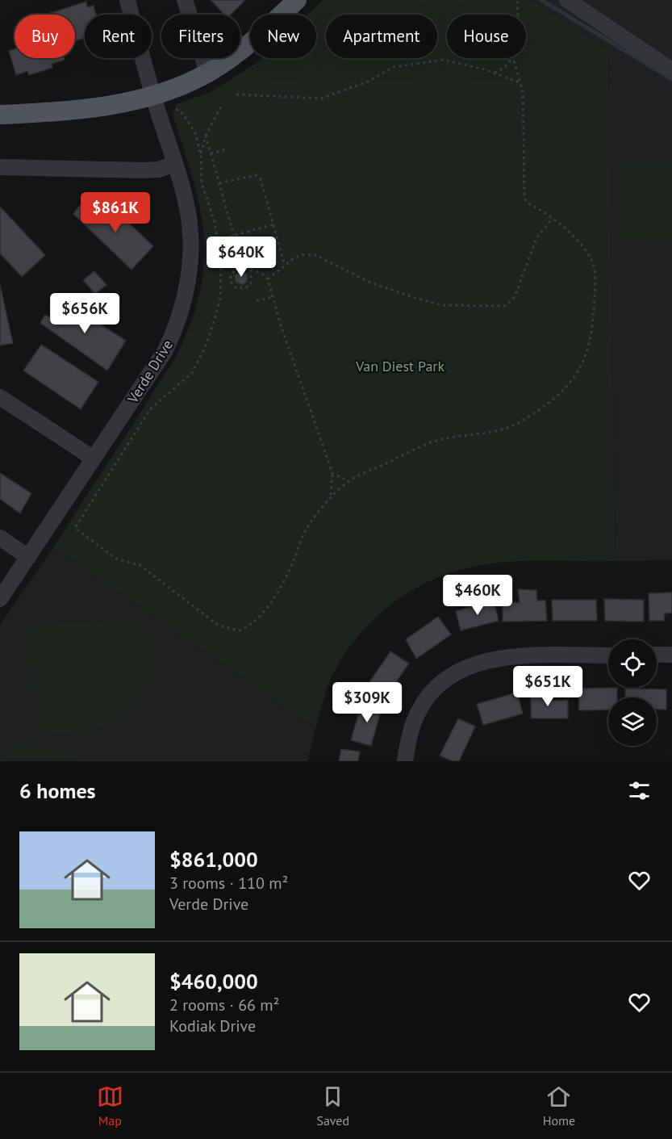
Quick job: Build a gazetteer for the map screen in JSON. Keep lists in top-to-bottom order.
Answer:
{
  "streets": {
    "street": ["Verde Drive"]
  },
  "parks": ["Van Diest Park"],
  "page": {
    "chip": [
      "Buy",
      "Rent",
      "Filters",
      "New",
      "Apartment",
      "House"
    ],
    "price": [
      "$861K",
      "$640K",
      "$656K",
      "$460K",
      "$651K",
      "$309K"
    ],
    "heading": "6 homes",
    "list": [
      {
        "name": "$861,000",
        "note": "3 rooms · 110 m² · Verde Drive"
      },
      {
        "name": "$460,000",
        "note": "2 rooms · 66 m² · Kodiak Drive"
      }
    ],
    "tabs": ["Map", "Saved", "Home"]
  }
}
